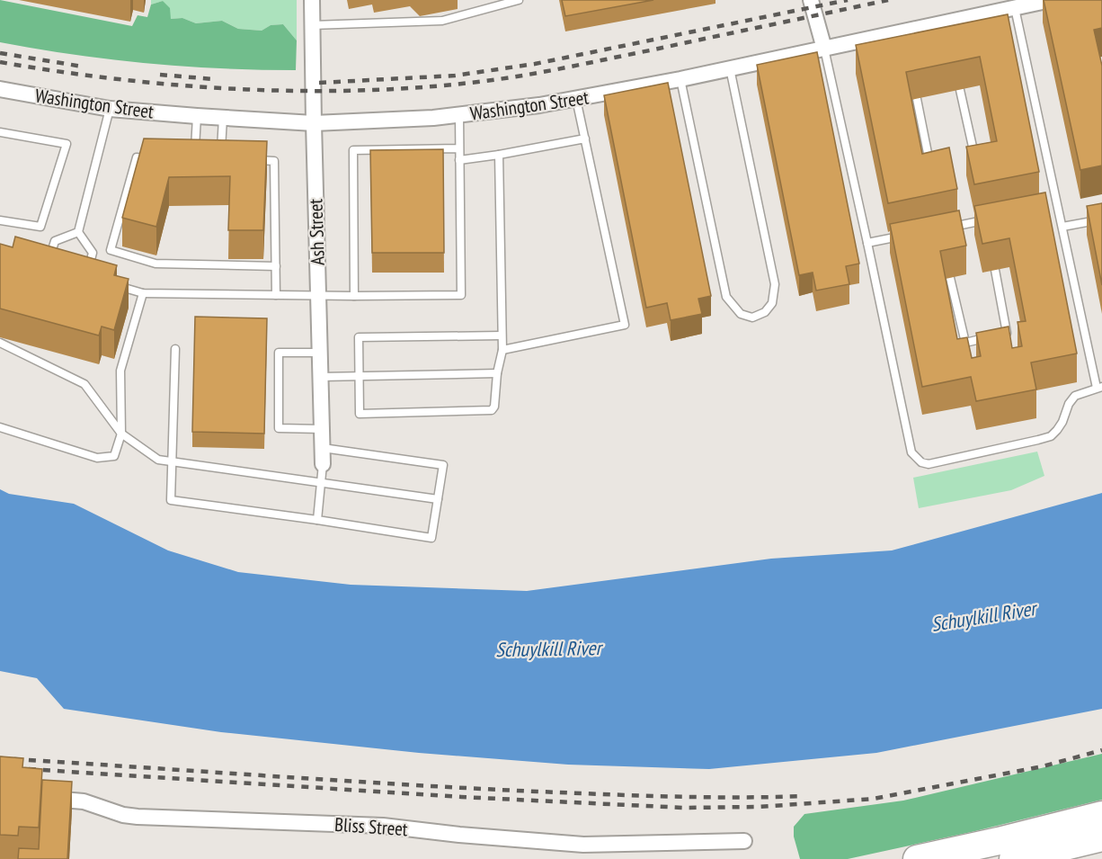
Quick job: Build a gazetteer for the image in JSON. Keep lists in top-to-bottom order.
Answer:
{
  "streets": {
    "street": ["Washington Street", "Ash Street", "Bliss Street"]
  },
  "crossings": [
    ["Washington Street", "Ash Street"]
  ],
  "water": ["Schuylkill River"]
}
